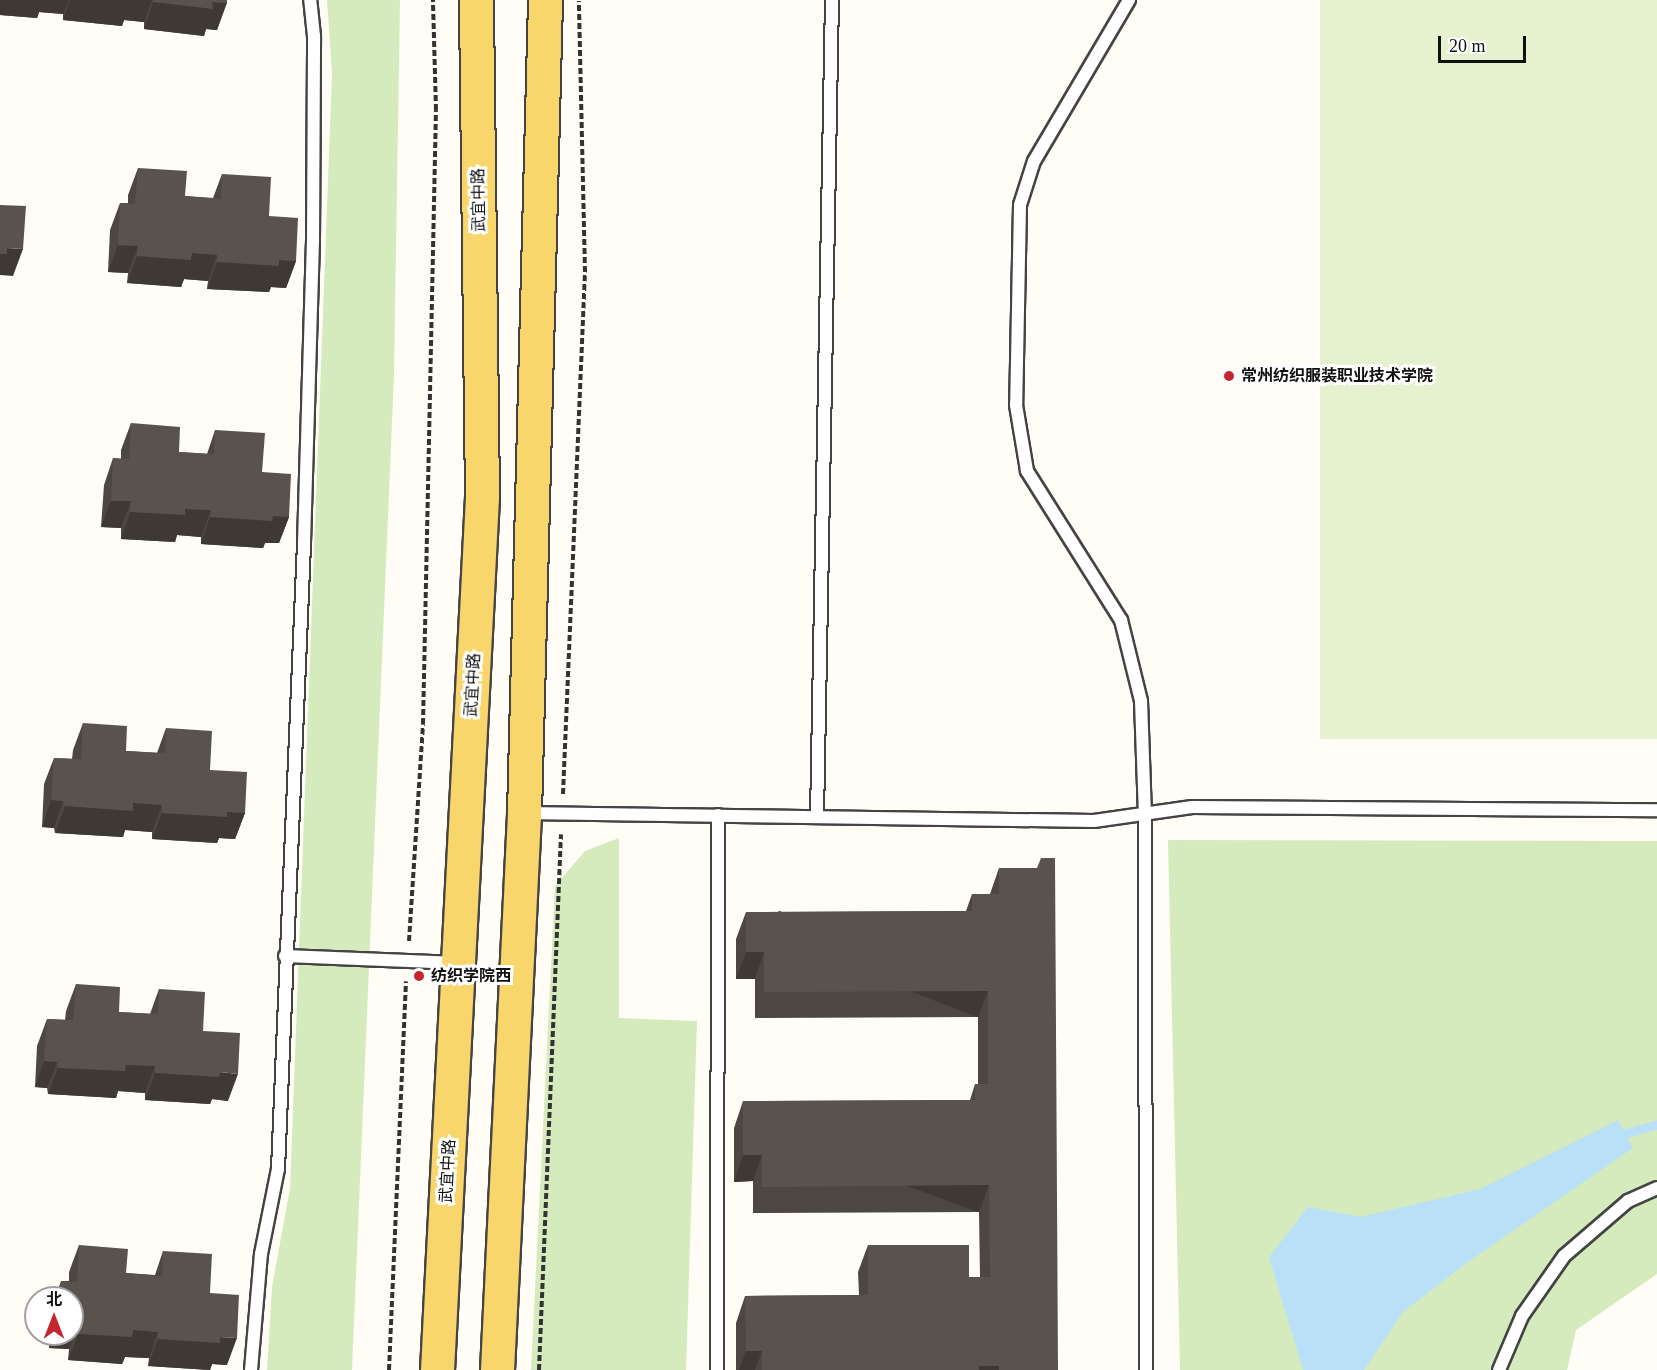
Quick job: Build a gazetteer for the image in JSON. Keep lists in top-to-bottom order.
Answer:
{
  "streets": {
    "main road": ["武宜中路"]
  },
  "places": ["常州纺织服装职业技术学院", "纺织学院西"],
  "scale_bar": "20 m",
  "north": "top"
}
